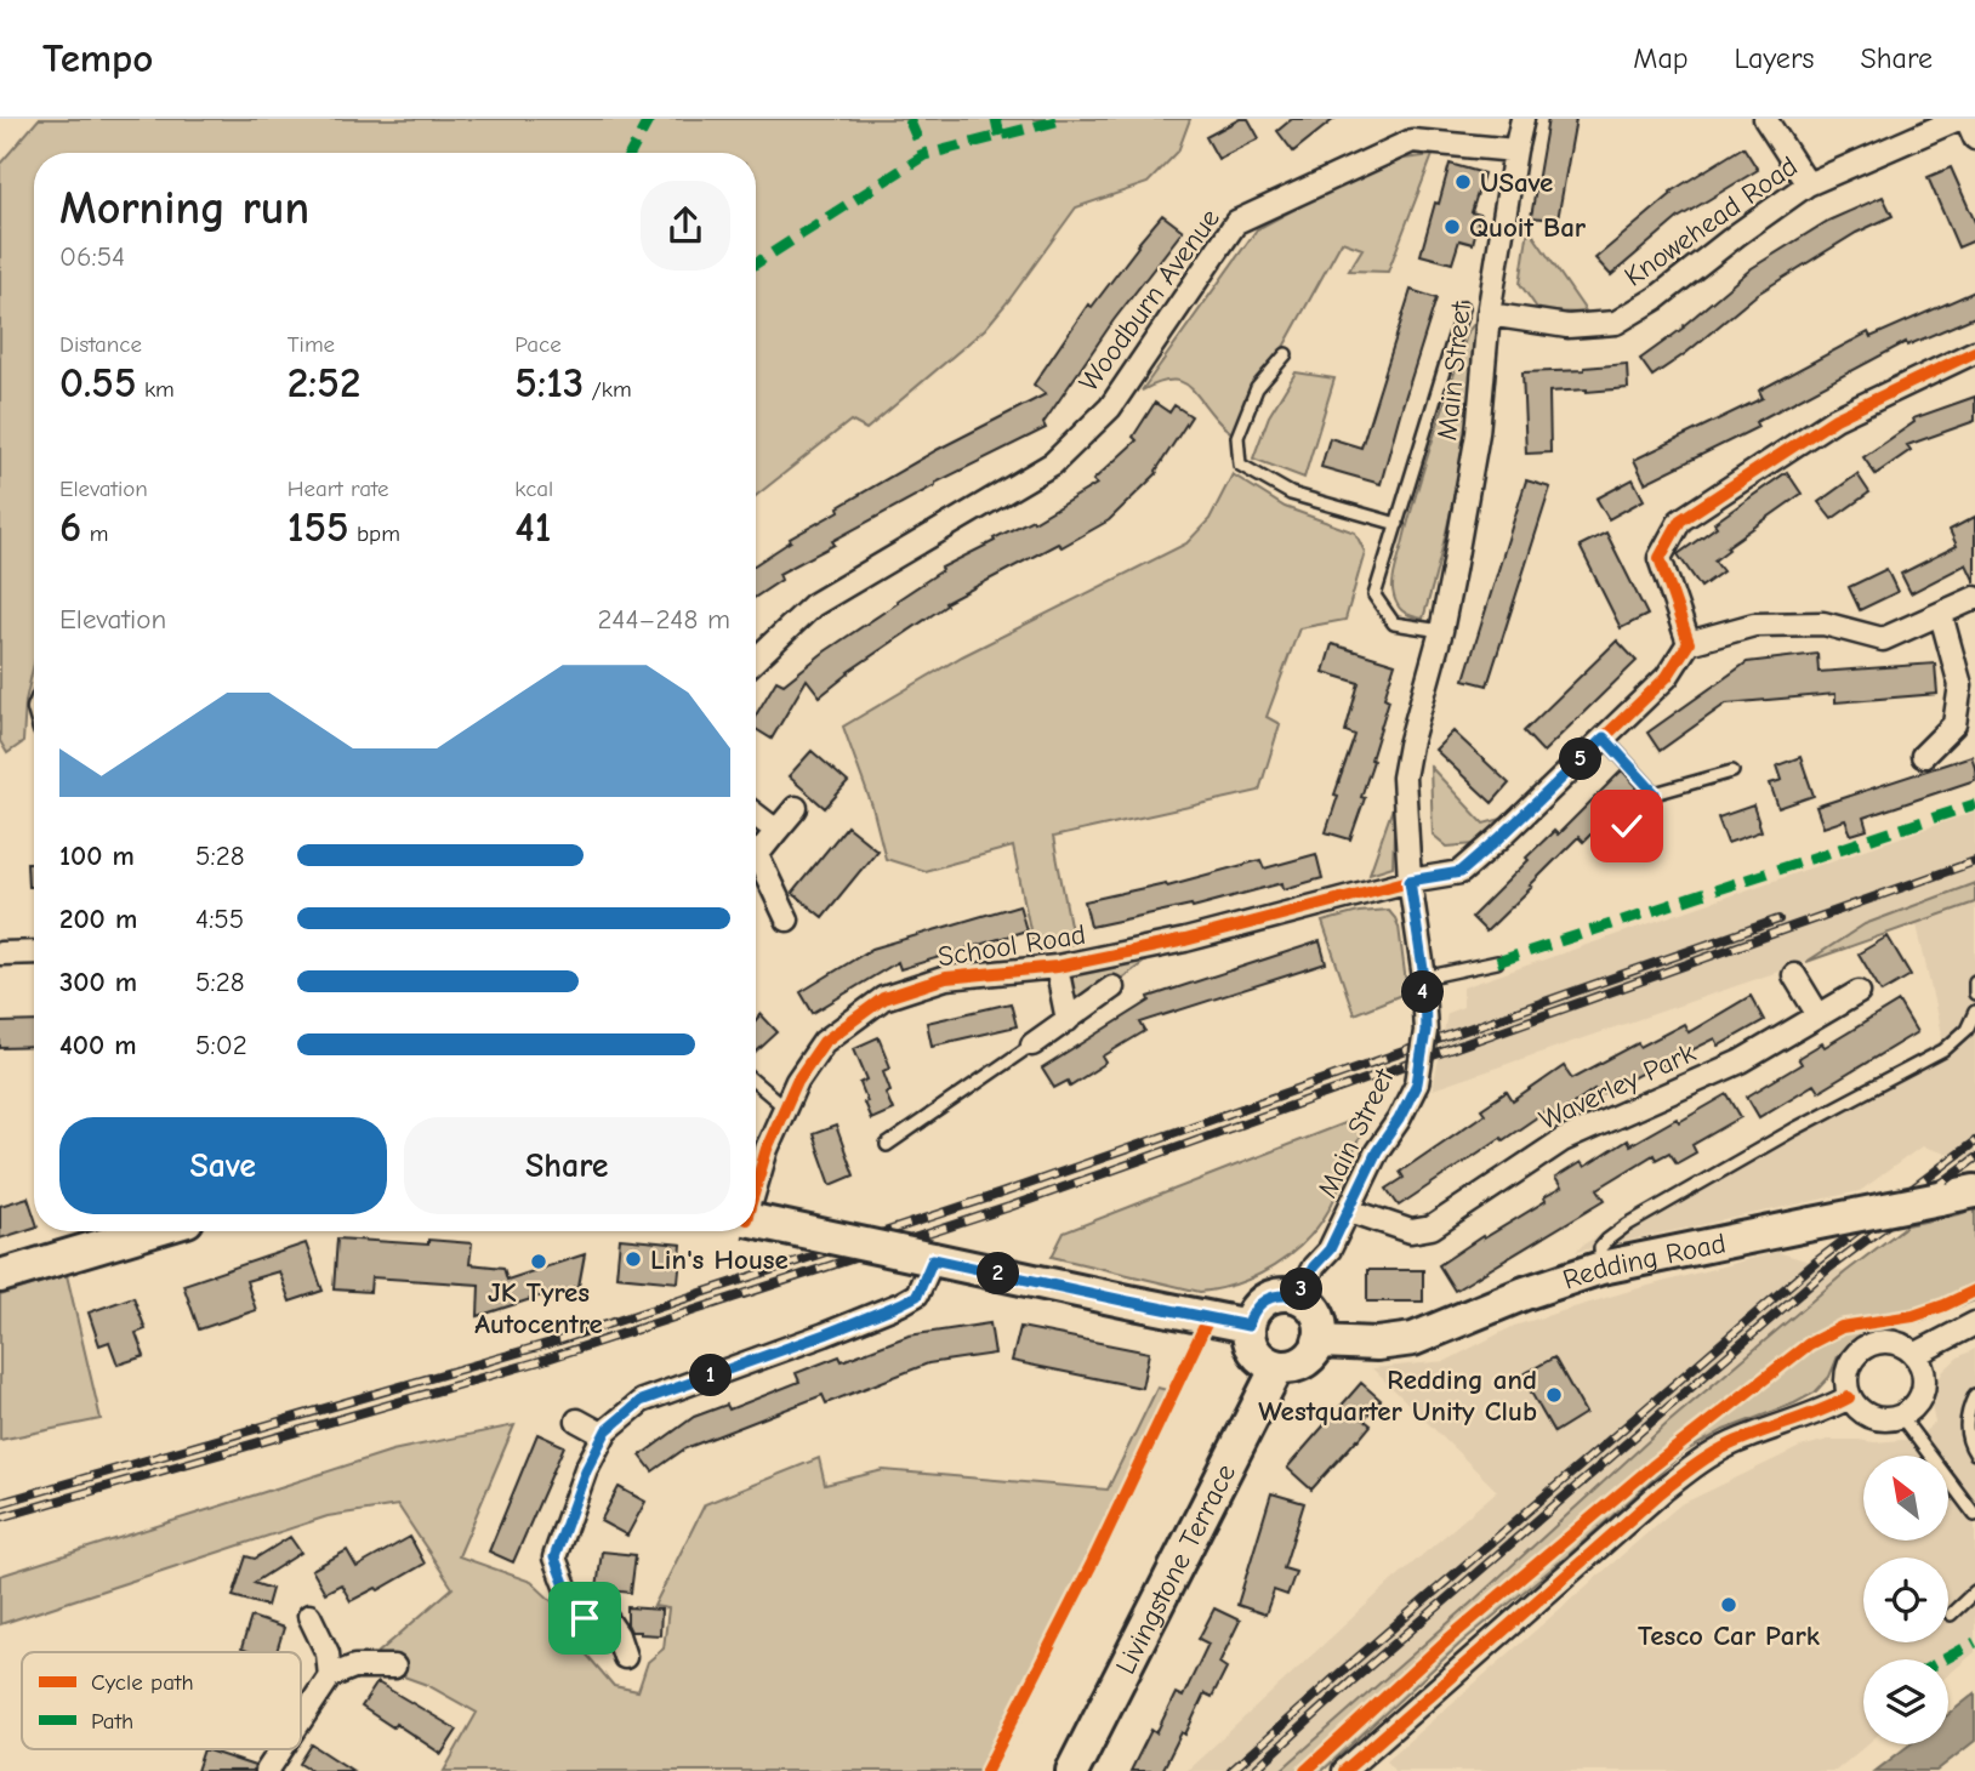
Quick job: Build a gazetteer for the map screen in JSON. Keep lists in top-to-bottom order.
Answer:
{
  "streets": {
    "main road": ["Redding Road", "Livingstone Terrace"],
    "street": [
      "Knowehead Road",
      "Woodburn Avenue",
      "Main Street",
      "School Road",
      "Waverley Park"
    ]
  },
  "crossings": [
    ["Knowehead Road", "Main Street"],
    ["Woodburn Avenue", "Main Street"],
    ["Main Street", "School Road"],
    ["Main Street", "Waverley Park"],
    ["Main Street", "Redding Road"],
    ["Main Street", "Livingstone Terrace"],
    ["Redding Road", "Livingstone Terrace"]
  ],
  "places": [
    "USave",
    "Quoit Bar",
    "Lin's House",
    "JK Tyres Autocentre",
    "Redding and Westquarter Unity Club",
    "Tesco Car Park"
  ],
  "legend": ["Cycle path", "Path"],
  "north": "top left",
  "page": {
    "header": "Tempo",
    "nav": ["Map", "Layers", "Share"],
    "heading": ["Morning run", "06:54"],
    "stats": [
      ["Distance", "0.55 km"],
      ["Time", "2:52"],
      ["Pace", "5:13 /km"],
      ["Elevation", "6 m"],
      ["Heart rate", "155 bpm"],
      ["kcal", "41"]
    ],
    "chart": ["Elevation", "244–248 m"],
    "pins": [
      "5",
      "4",
      "2",
      "3",
      "1"
    ],
    "list": [
      {
        "name": "100 m",
        "note": "5:28"
      },
      {
        "name": "200 m",
        "note": "4:55"
      },
      {
        "name": "300 m",
        "note": "5:28"
      },
      {
        "name": "400 m",
        "note": "5:02"
      }
    ],
    "buttons": ["Save", "Share"]
  }
}
